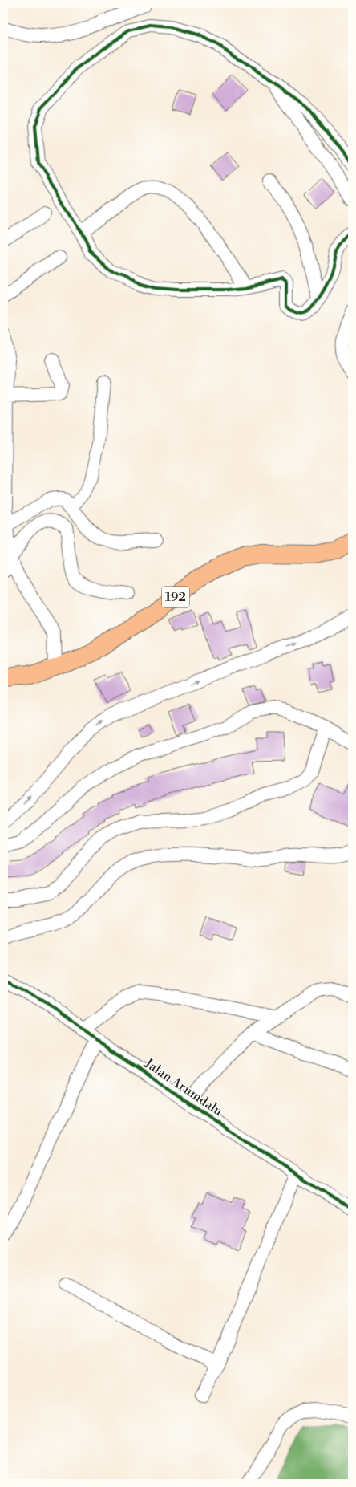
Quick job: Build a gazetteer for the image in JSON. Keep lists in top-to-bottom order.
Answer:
{
  "streets": {
    "main road": ["192"],
    "street": ["Jalan Arumdalu"]
  }
}
